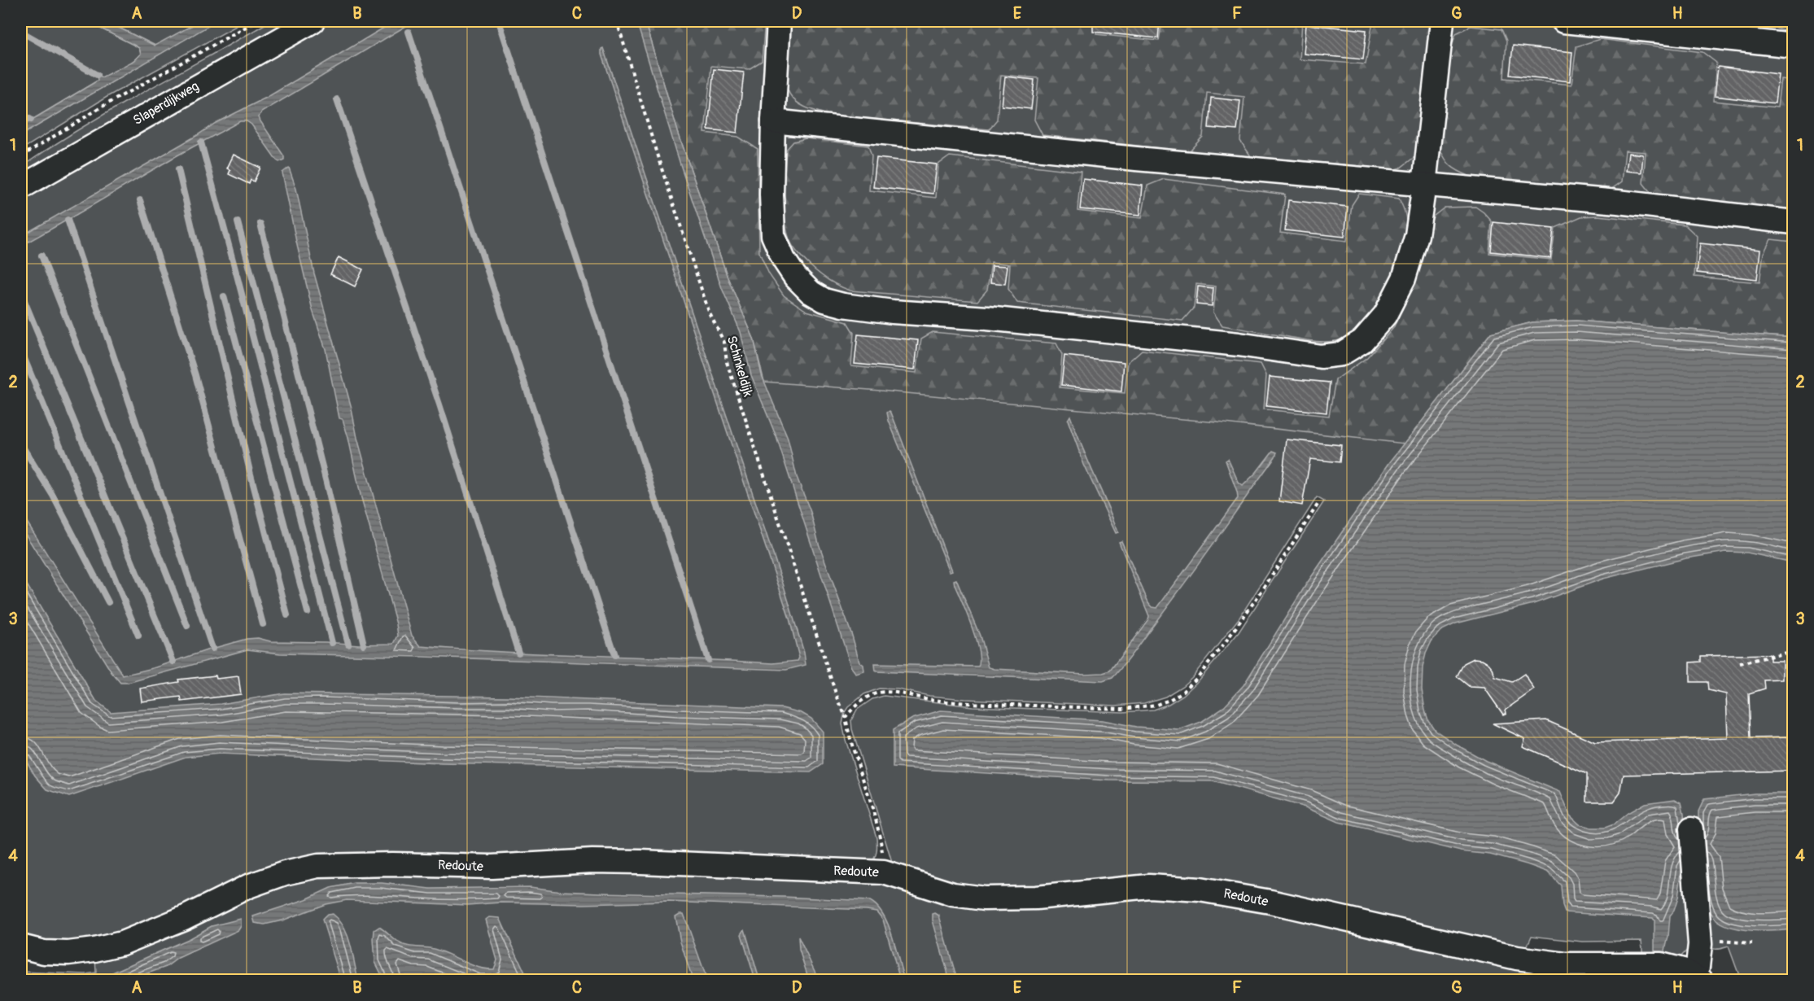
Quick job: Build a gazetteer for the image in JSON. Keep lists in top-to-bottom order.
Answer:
{
  "streets": {
    "street": ["Slaperdijkweg", "Redoute"],
    "path": ["Schinkeldijk"]
  },
  "crossings": [
    ["Schinkeldijk", "Redoute"]
  ],
  "grid": {
    "columns": [
      "A",
      "B",
      "C",
      "D",
      "E",
      "F",
      "G",
      "H"
    ],
    "rows": [
      "1",
      "2",
      "3",
      "4"
    ]
  }
}
